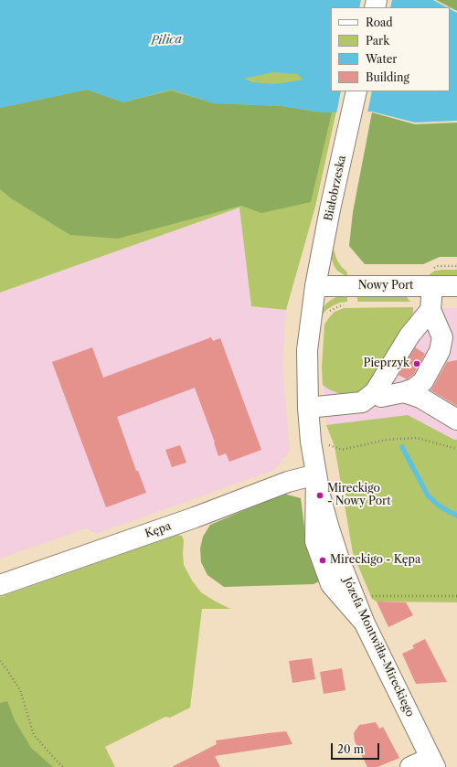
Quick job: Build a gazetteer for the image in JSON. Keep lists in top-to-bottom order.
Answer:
{
  "streets": {
    "main road": [
      "Białobrzeska",
      "Nowy Port",
      "Kępa",
      "Józefa Montwiłła-Mireckiego"
    ]
  },
  "crossings": [
    ["Białobrzeska", "Nowy Port"],
    ["Białobrzeska", "Józefa Montwiłła-Mireckiego"],
    ["Nowy Port", "Józefa Montwiłła-Mireckiego"],
    ["Kępa", "Józefa Montwiłła-Mireckiego"]
  ],
  "water": ["Pilica"],
  "places": ["Pieprzyk", "Mireckigo - Nowy Port", "Mireckigo - Kępa"],
  "legend": [
    "Road",
    "Park",
    "Water",
    "Building"
  ],
  "scale_bar": "20 m"
}
